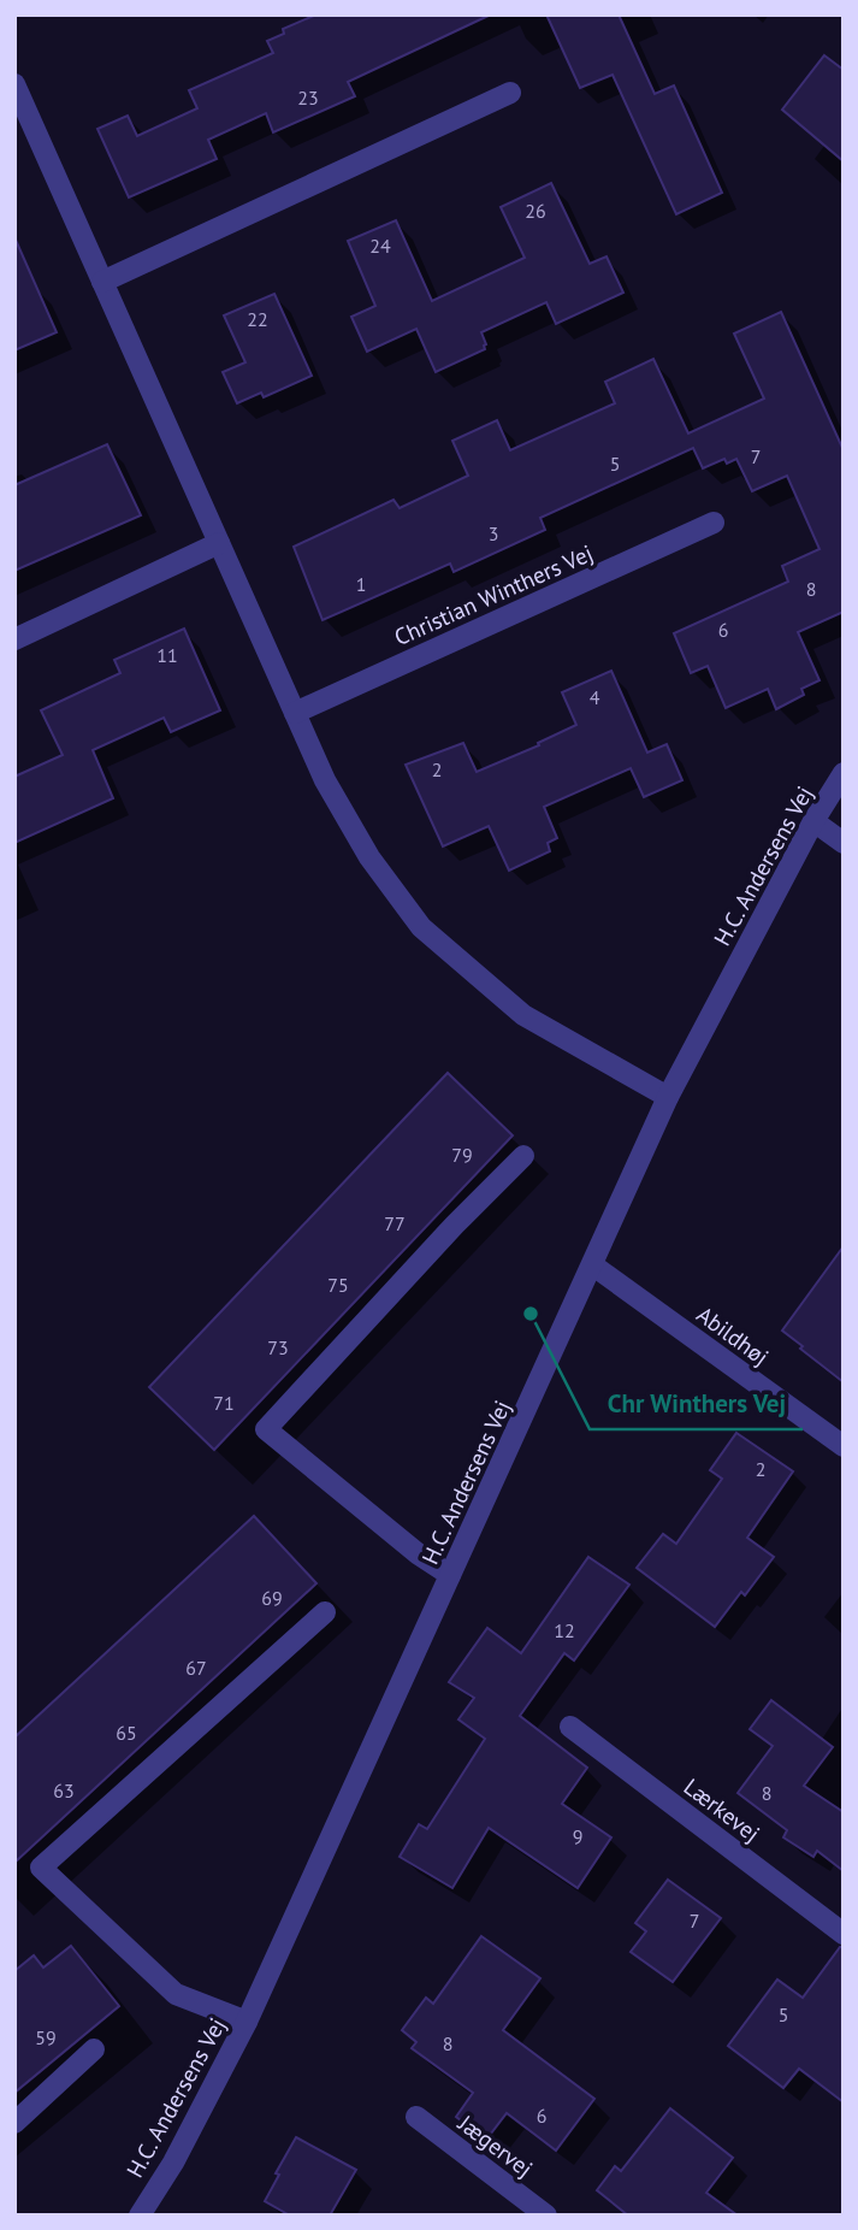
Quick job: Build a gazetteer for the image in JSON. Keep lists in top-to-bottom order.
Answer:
{
  "streets": {
    "street": [
      "Christian Winthers Vej",
      "H.C. Andersens Vej",
      "Abildhøj",
      "Lærkevej",
      "Jægervej"
    ]
  },
  "crossings": [
    ["H.C. Andersens Vej", "Abildhøj"]
  ],
  "places": ["Chr Winthers Vej"],
  "house_numbers": [
    "23",
    "26",
    "24",
    "22",
    "7",
    "5",
    "3",
    "1",
    "8",
    "6",
    "11",
    "4",
    "2",
    "79",
    "77",
    "75",
    "73",
    "71",
    "2",
    "69",
    "12",
    "67",
    "65",
    "63",
    "8",
    "9",
    "7",
    "5",
    "59",
    "8",
    "6"
  ]
}
